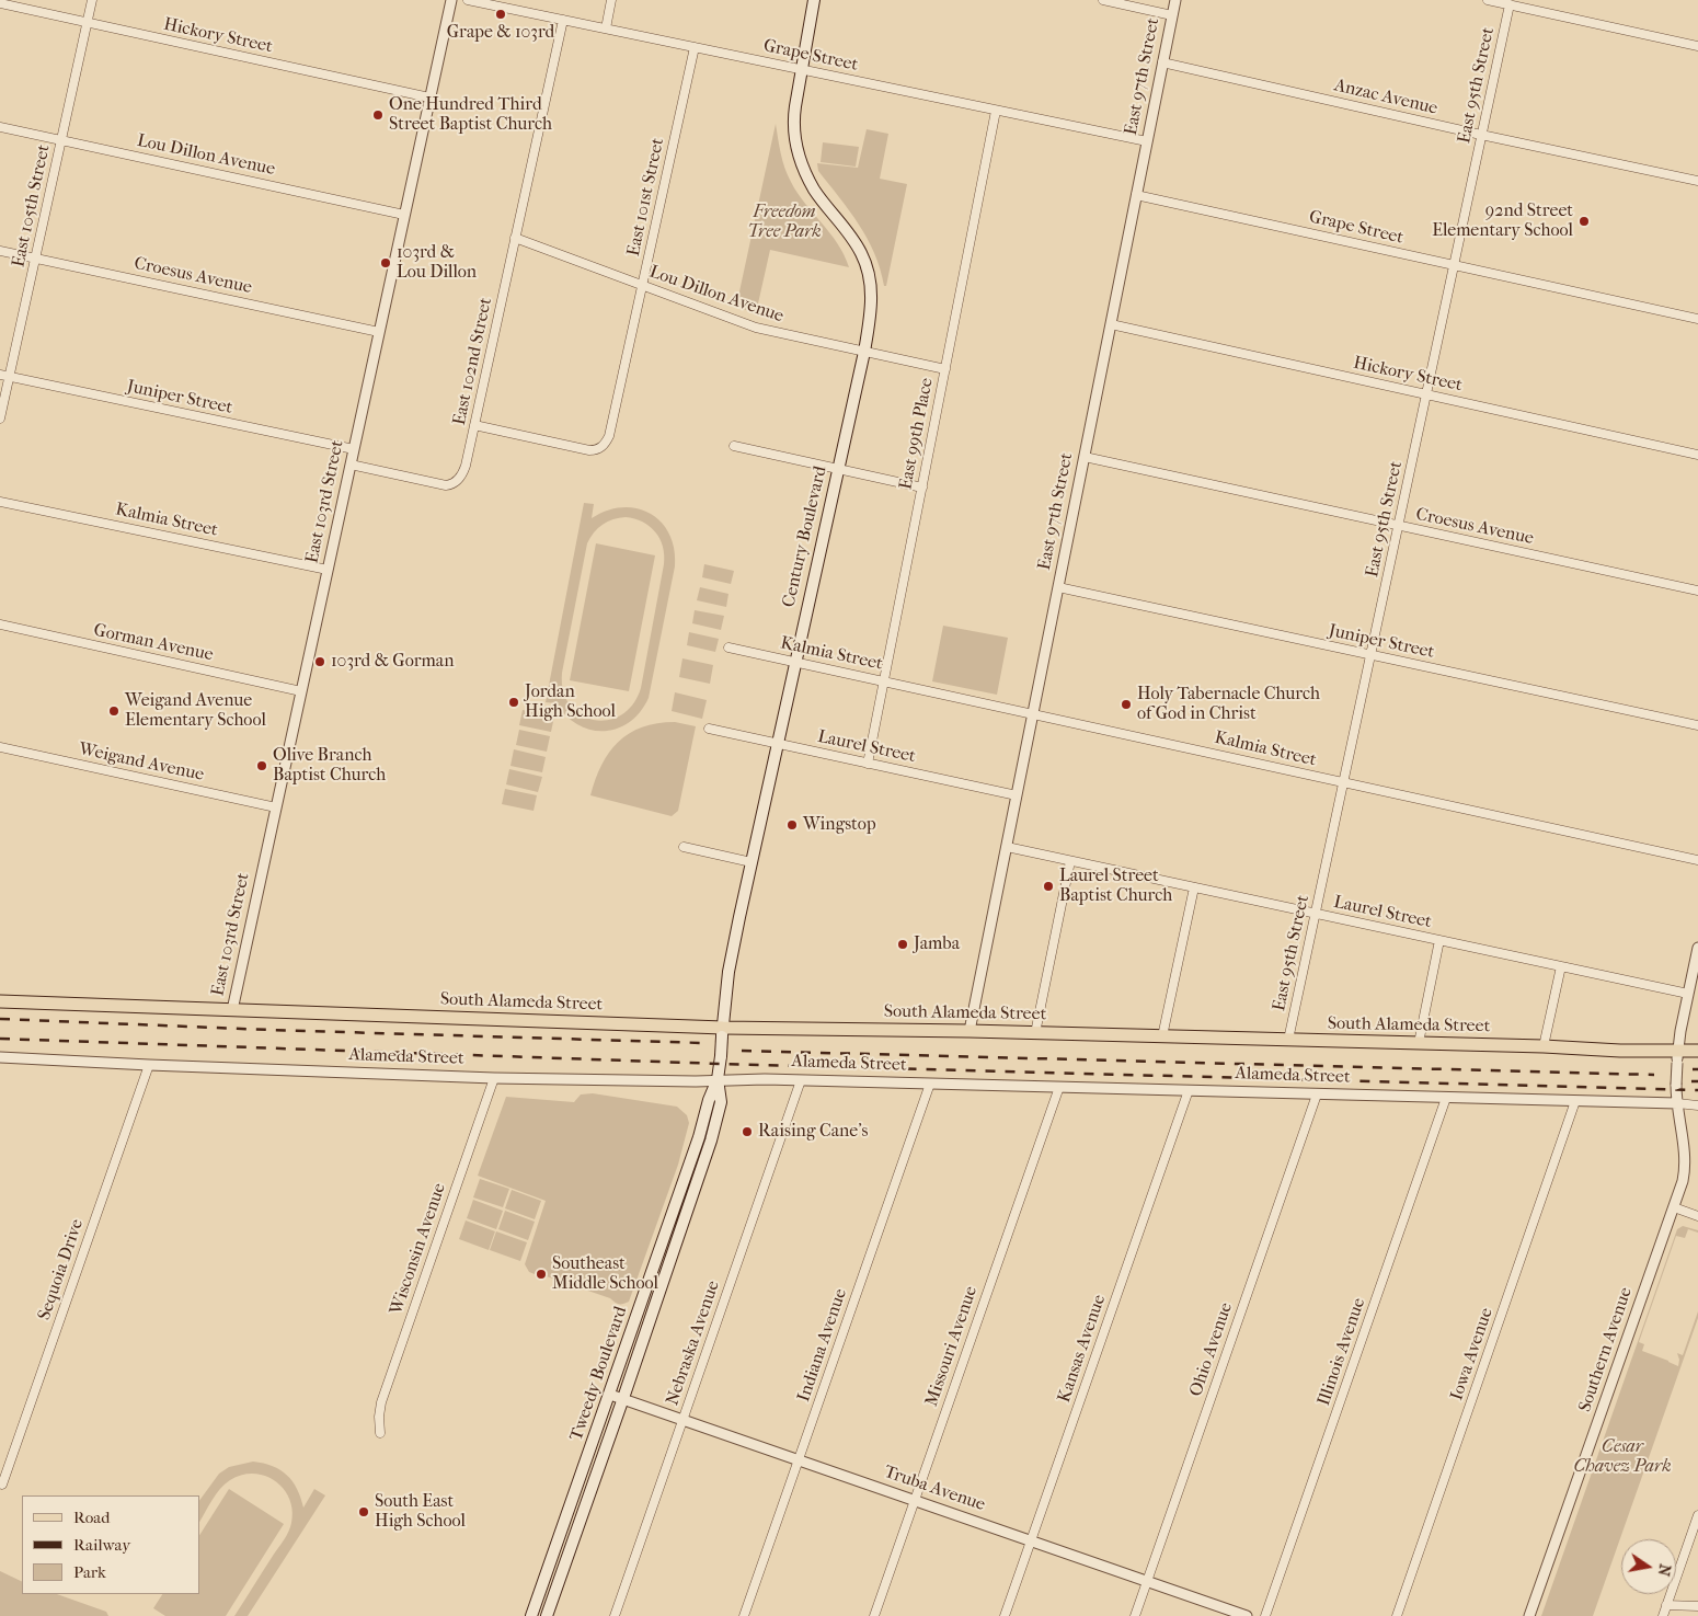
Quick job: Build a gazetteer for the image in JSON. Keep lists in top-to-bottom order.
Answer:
{
  "streets": {
    "main road": ["Century Boulevard", "South Alameda Street", "Tweedy Boulevard"],
    "street": [
      "Hickory Street",
      "Grape Street",
      "East 97th Street",
      "East 95th Street",
      "Anzac Avenue",
      "Lou Dillon Avenue",
      "East 101st Street",
      "East 105th Street",
      "Croesus Avenue",
      "East 102nd Street",
      "Juniper Street",
      "East 99th Place",
      "East 103rd Street",
      "Kalmia Street",
      "Gorman Avenue",
      "Laurel Street",
      "Weigand Avenue",
      "Alameda Street",
      "Wisconsin Avenue",
      "Sequoia Drive",
      "Nebraska Avenue",
      "Indiana Avenue",
      "Missouri Avenue",
      "Kansas Avenue",
      "Ohio Avenue",
      "Southern Avenue",
      "Illinois Avenue",
      "Iowa Avenue",
      "Truba Avenue"
    ]
  },
  "crossings": [
    ["Hickory Street", "East 97th Street"],
    ["Hickory Street", "East 95th Street"],
    ["Hickory Street", "East 105th Street"],
    ["Hickory Street", "East 103rd Street"],
    ["Grape Street", "East 97th Street"],
    ["Grape Street", "East 95th Street"],
    ["Grape Street", "East 101st Street"],
    ["Grape Street", "East 102nd Street"],
    ["Grape Street", "East 99th Place"],
    ["Grape Street", "Century Boulevard"],
    ["East 97th Street", "Anzac Avenue"],
    ["East 97th Street", "Croesus Avenue"],
    ["East 97th Street", "Juniper Street"],
    ["East 97th Street", "Kalmia Street"],
    ["East 97th Street", "Laurel Street"],
    ["East 97th Street", "South Alameda Street"],
    ["East 95th Street", "Anzac Avenue"],
    ["East 95th Street", "Croesus Avenue"],
    ["East 95th Street", "Juniper Street"],
    ["East 95th Street", "Kalmia Street"],
    ["East 95th Street", "Laurel Street"],
    ["East 95th Street", "South Alameda Street"],
    ["Lou Dillon Avenue", "East 101st Street"],
    ["Lou Dillon Avenue", "East 105th Street"],
    ["Lou Dillon Avenue", "East 102nd Street"],
    ["Lou Dillon Avenue", "East 99th Place"],
    ["Lou Dillon Avenue", "East 103rd Street"],
    ["Lou Dillon Avenue", "Century Boulevard"],
    ["East 101st Street", "East 102nd Street"],
    ["East 105th Street", "Croesus Avenue"],
    ["East 105th Street", "Juniper Street"],
    ["Croesus Avenue", "East 103rd Street"],
    ["East 102nd Street", "East 103rd Street"],
    ["Juniper Street", "East 103rd Street"],
    ["East 99th Place", "Kalmia Street"],
    ["East 99th Place", "Laurel Street"],
    ["East 103rd Street", "Kalmia Street"],
    ["East 103rd Street", "Gorman Avenue"],
    ["East 103rd Street", "Weigand Avenue"],
    ["East 103rd Street", "South Alameda Street"],
    ["Kalmia Street", "Century Boulevard"],
    ["Century Boulevard", "Laurel Street"],
    ["Century Boulevard", "South Alameda Street"],
    ["Century Boulevard", "Tweedy Boulevard"],
    ["Laurel Street", "Southern Avenue"],
    ["South Alameda Street", "Southern Avenue"],
    ["South Alameda Street", "Tweedy Boulevard"],
    ["Alameda Street", "Wisconsin Avenue"],
    ["Alameda Street", "Sequoia Drive"],
    ["Alameda Street", "Nebraska Avenue"],
    ["Alameda Street", "Indiana Avenue"],
    ["Alameda Street", "Missouri Avenue"],
    ["Alameda Street", "Kansas Avenue"],
    ["Alameda Street", "Ohio Avenue"],
    ["Alameda Street", "Southern Avenue"],
    ["Alameda Street", "Illinois Avenue"],
    ["Alameda Street", "Iowa Avenue"],
    ["Alameda Street", "Tweedy Boulevard"],
    ["Nebraska Avenue", "Truba Avenue"],
    ["Indiana Avenue", "Truba Avenue"],
    ["Missouri Avenue", "Truba Avenue"],
    ["Kansas Avenue", "Truba Avenue"],
    ["Ohio Avenue", "Truba Avenue"],
    ["Tweedy Boulevard", "Truba Avenue"]
  ],
  "parks": ["Freedom Tree Park", "Cesar Chavez Park"],
  "places": [
    "Grape & 103rd",
    "One Hundred Third Street Baptist Church",
    "92nd Street Elementary School",
    "103rd & Lou Dillon",
    "103rd & Gorman",
    "Jordan High School",
    "Holy Tabernacle Church of God in Christ",
    "Weigand Avenue Elementary School",
    "Olive Branch Baptist Church",
    "Wingstop",
    "Laurel Street Baptist Church",
    "Jamba",
    "Raising Cane's",
    "Southeast Middle School",
    "South East High School"
  ],
  "legend": ["Road", "Railway", "Park"],
  "north": "right"
}
